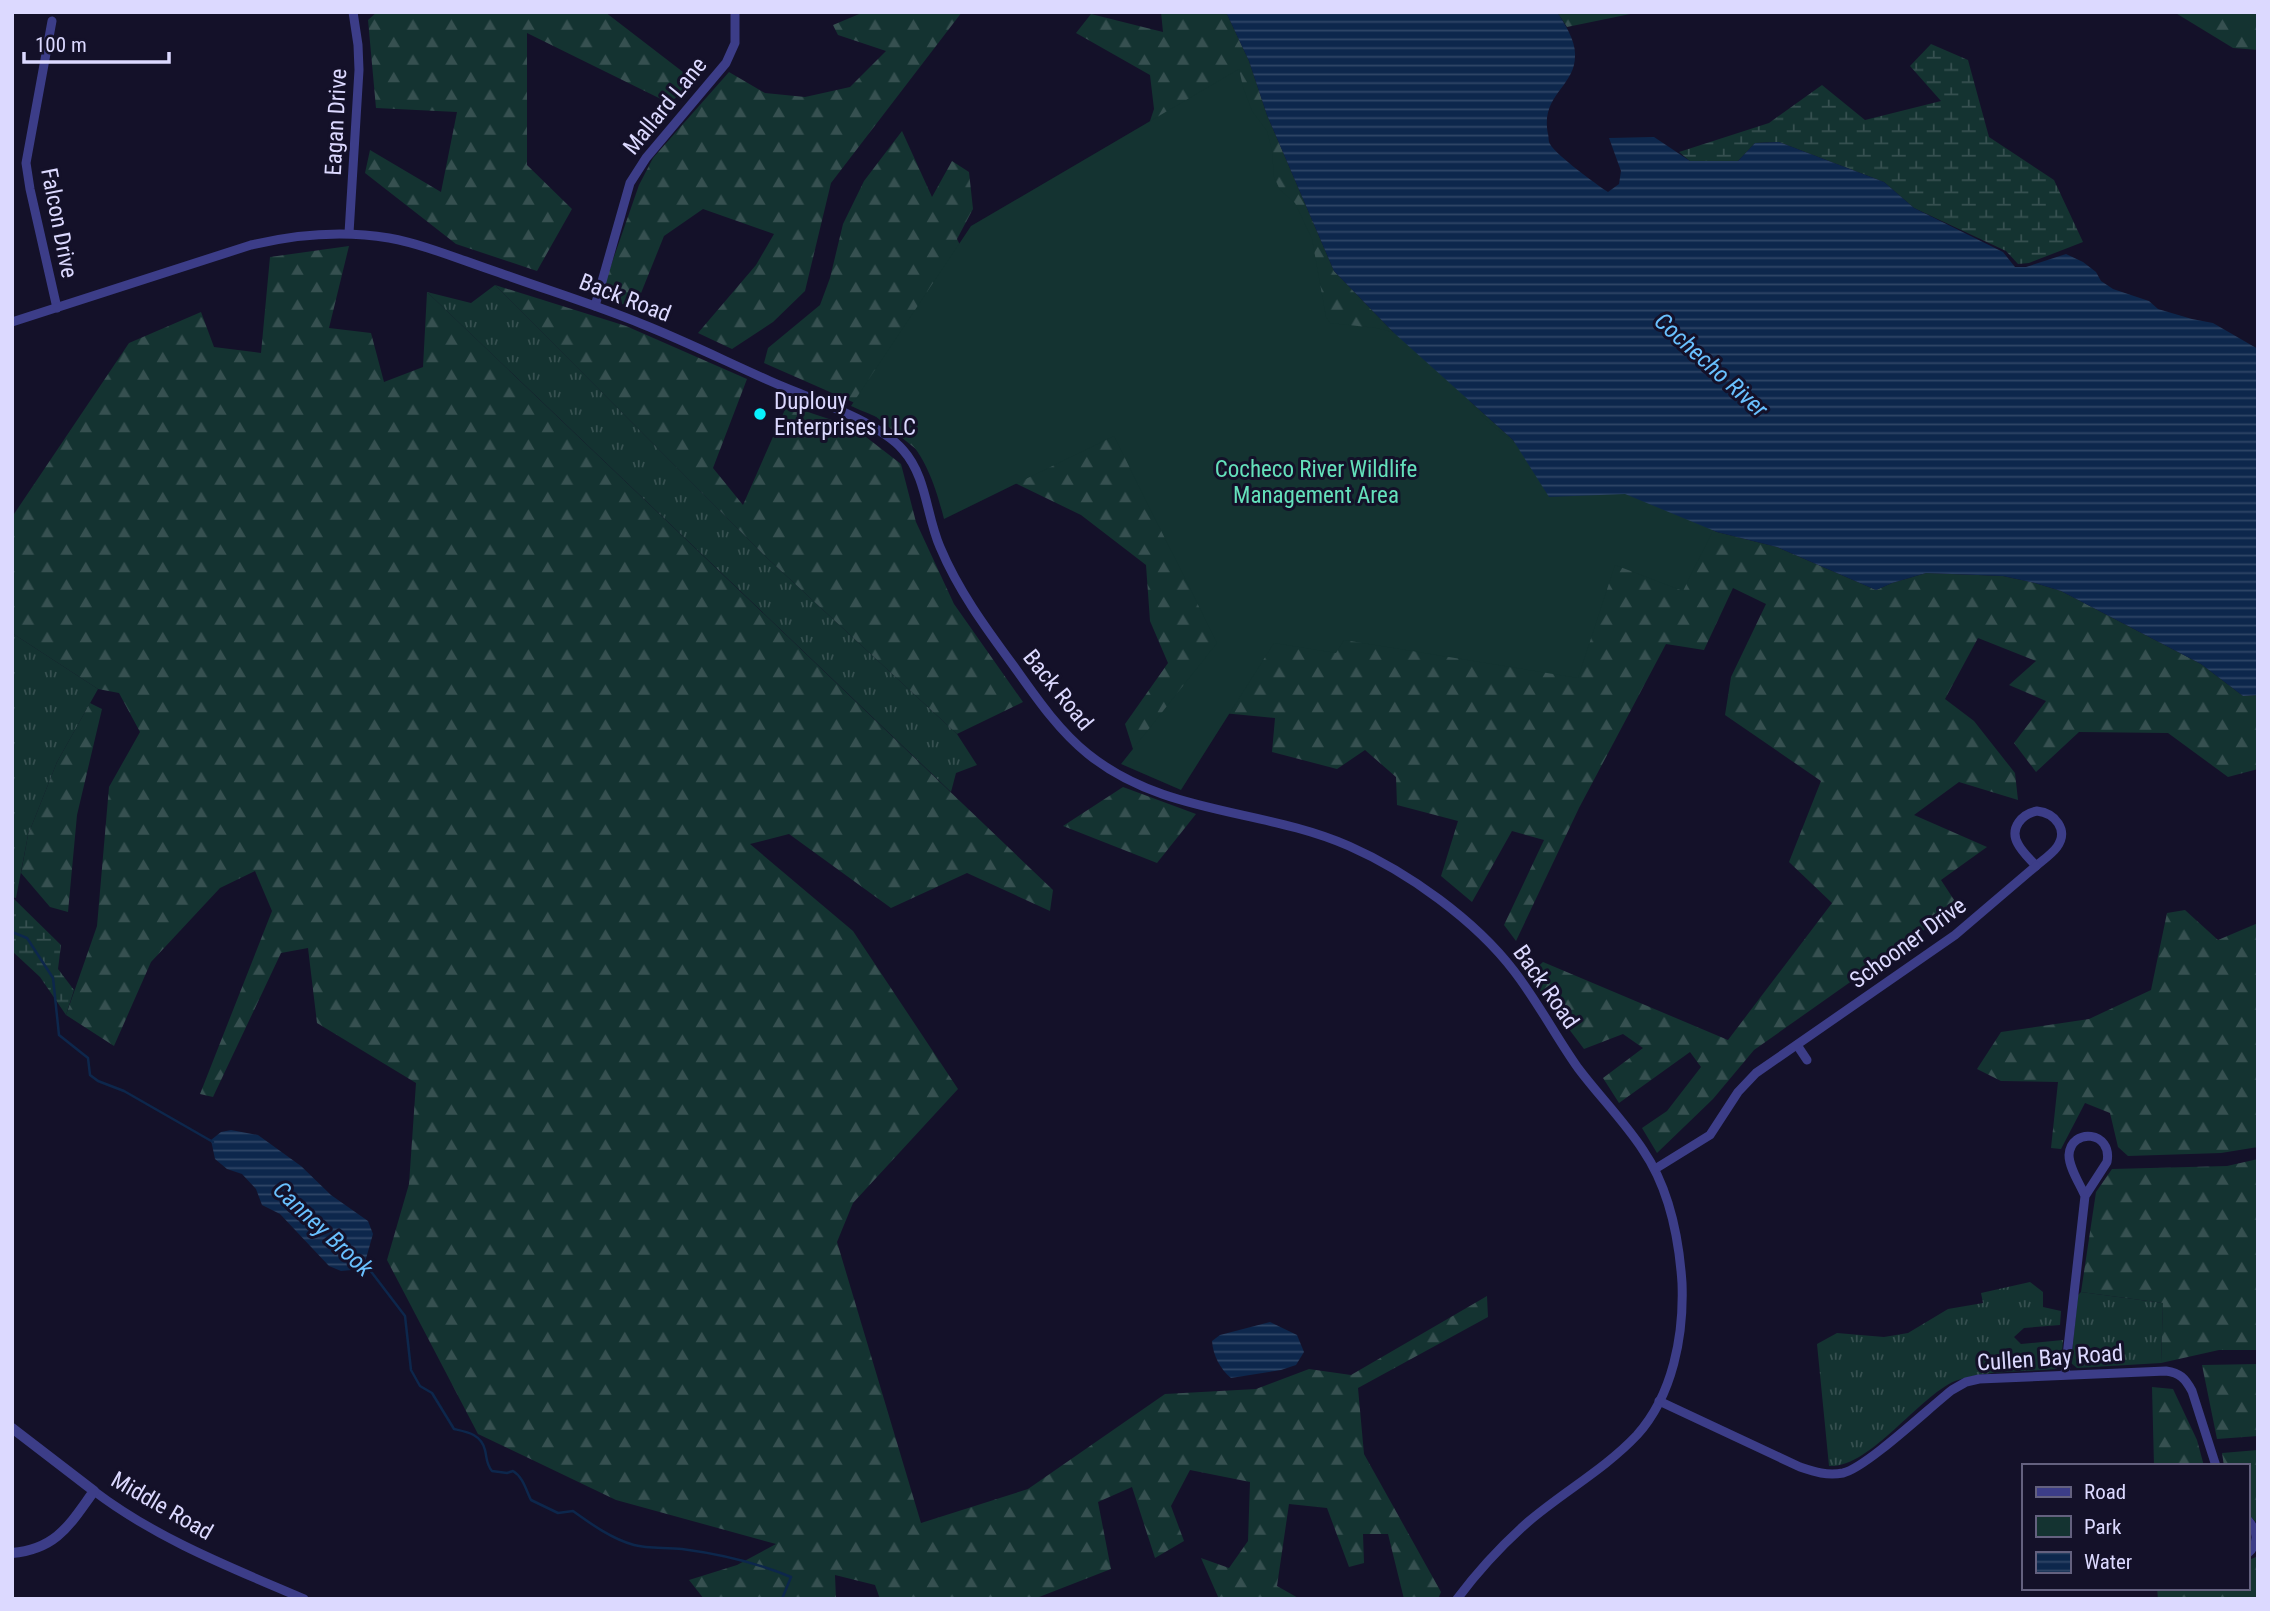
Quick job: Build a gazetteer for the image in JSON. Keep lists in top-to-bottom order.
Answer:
{
  "streets": {
    "street": [
      "Mallard Lane",
      "Eagan Drive",
      "Falcon Drive",
      "Back Road",
      "Schooner Drive",
      "Cullen Bay Road",
      "Middle Road"
    ]
  },
  "crossings": [
    ["Mallard Lane", "Back Road"],
    ["Eagan Drive", "Back Road"],
    ["Falcon Drive", "Back Road"],
    ["Back Road", "Schooner Drive"],
    ["Back Road", "Cullen Bay Road"]
  ],
  "water": ["Cochecho River", "Canney Brook"],
  "parks": ["Cocheco River Wildlife Management Area"],
  "places": ["Duplouy Enterprises LLC"],
  "legend": ["Road", "Park", "Water"],
  "scale_bar": "100 m"
}
